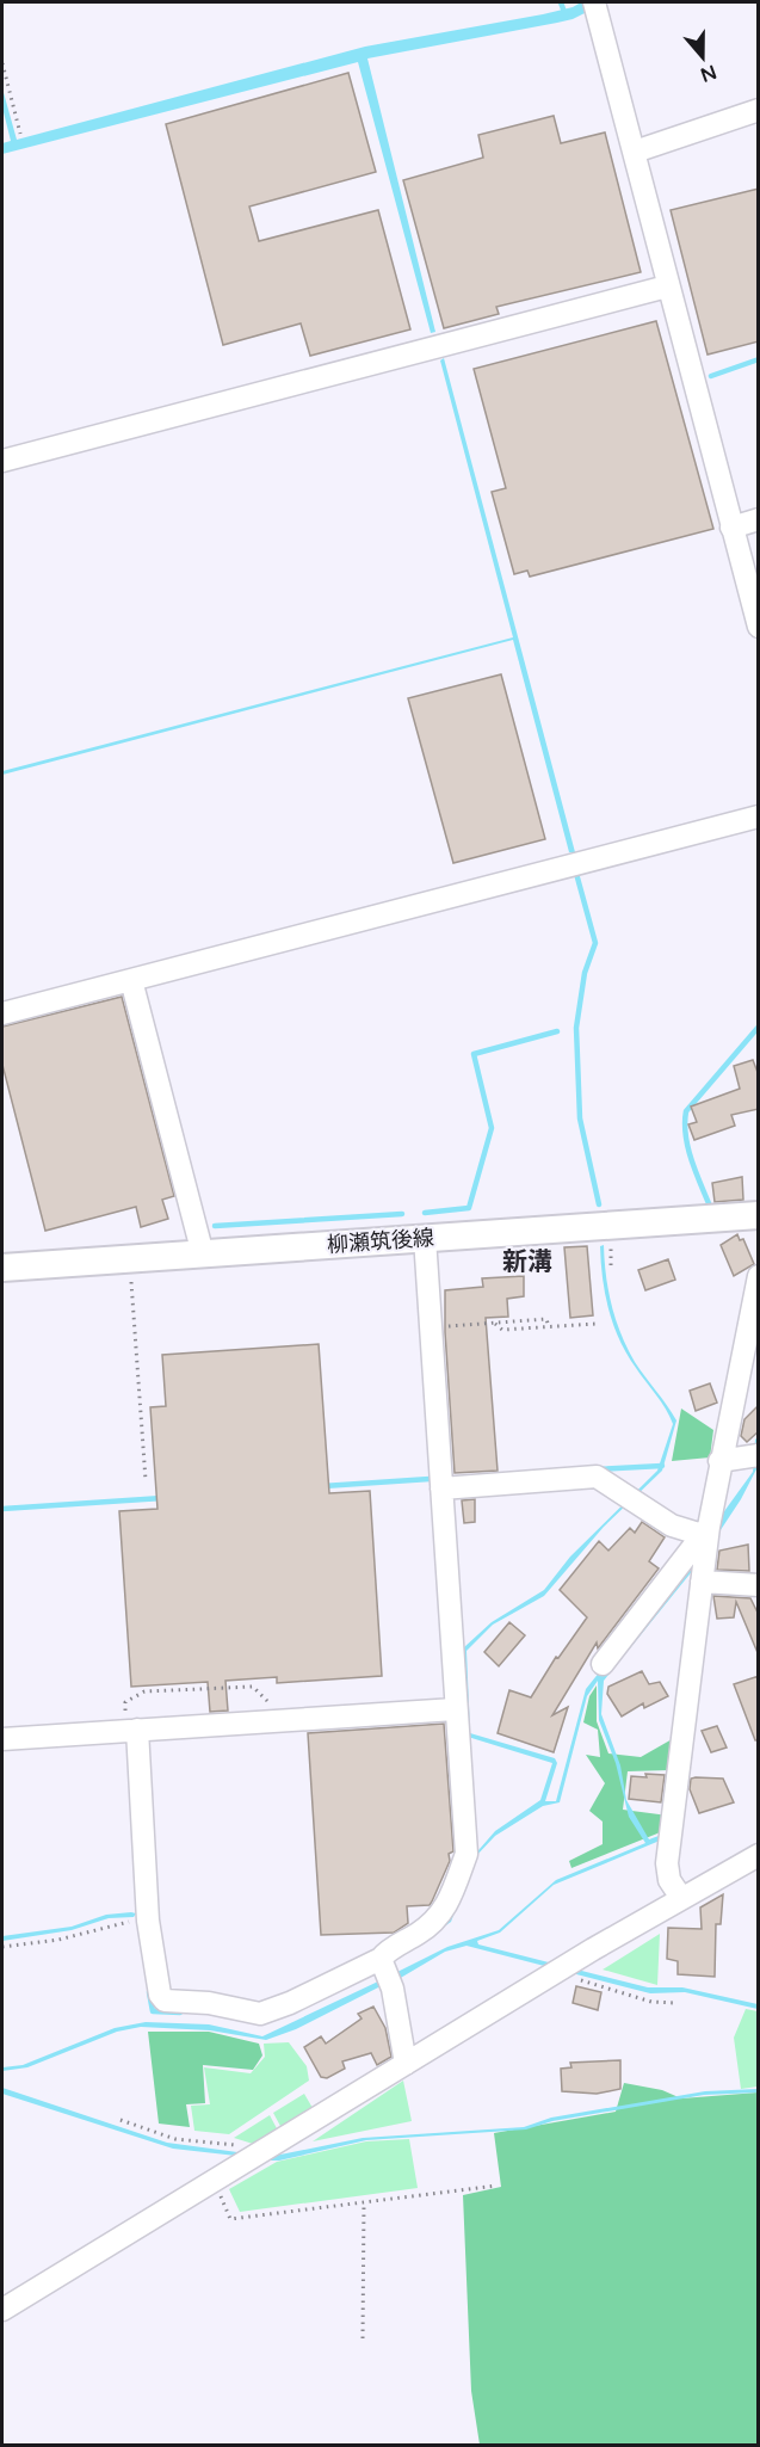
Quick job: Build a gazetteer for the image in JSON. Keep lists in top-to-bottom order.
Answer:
{
  "streets": {
    "main road": ["柳瀬筑後線"]
  },
  "districts": ["新溝"],
  "north": "bottom"
}
